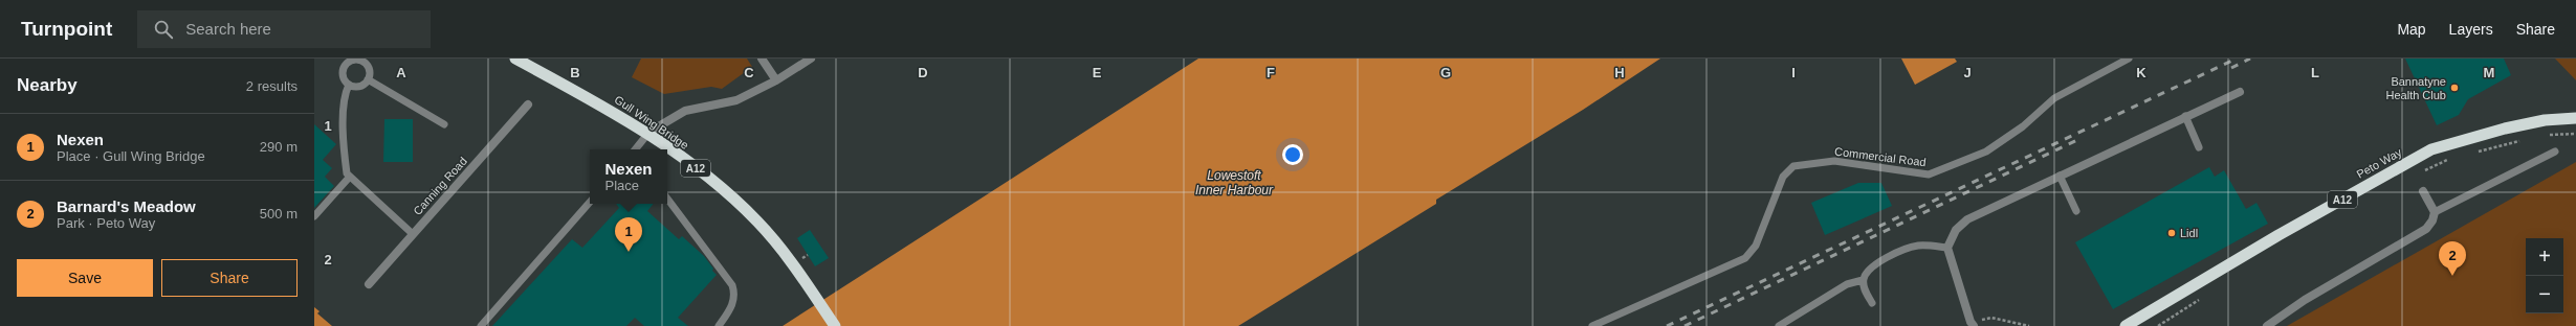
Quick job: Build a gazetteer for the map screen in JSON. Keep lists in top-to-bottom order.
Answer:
{
  "streets": {
    "highway": ["Gull Wing Bridge", "Peto Way", "A12"],
    "street": ["Canning Road"],
    "lane": ["Commercial Road"]
  },
  "water": ["Lowestoft Inner Harbour"],
  "places": ["Bannatyne Health Club", "Lidl"],
  "page": {
    "header": "Turnpoint",
    "search": "Search here",
    "nav": ["Map", "Layers", "Share"],
    "heading": ["Nearby", "2 results"],
    "list": [
      {
        "mark": "1",
        "name": "Nexen",
        "note": "Place · Gull Wing Bridge",
        "value": "290 m"
      },
      {
        "mark": "2",
        "name": "Barnard's Meadow",
        "note": "Park · Peto Way",
        "value": "500 m"
      }
    ],
    "popup": ["Nexen", "Place"],
    "pins": ["1", "2"],
    "map_buttons": ["+", "−"],
    "buttons": ["Save", "Share"]
  },
  "grid": {
    "columns": [
      "A",
      "B",
      "C",
      "D",
      "E",
      "F",
      "G",
      "H",
      "I",
      "J",
      "K",
      "L",
      "M"
    ],
    "rows": ["1", "2"]
  }
}
